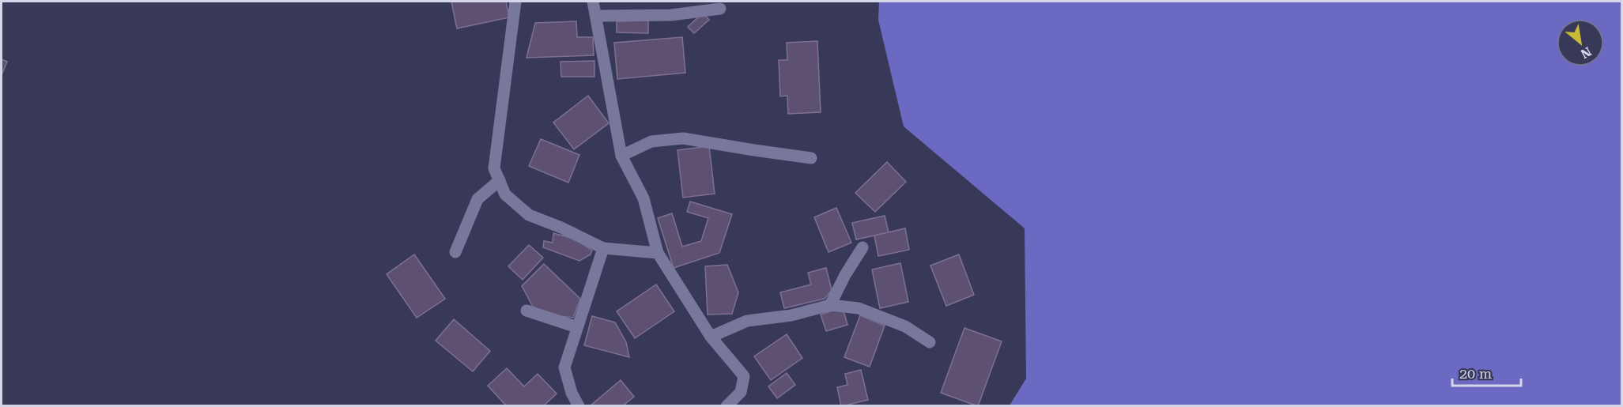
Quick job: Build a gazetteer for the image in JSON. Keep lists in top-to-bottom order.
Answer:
{
  "scale_bar": "20 m",
  "north": "bottom right"
}
